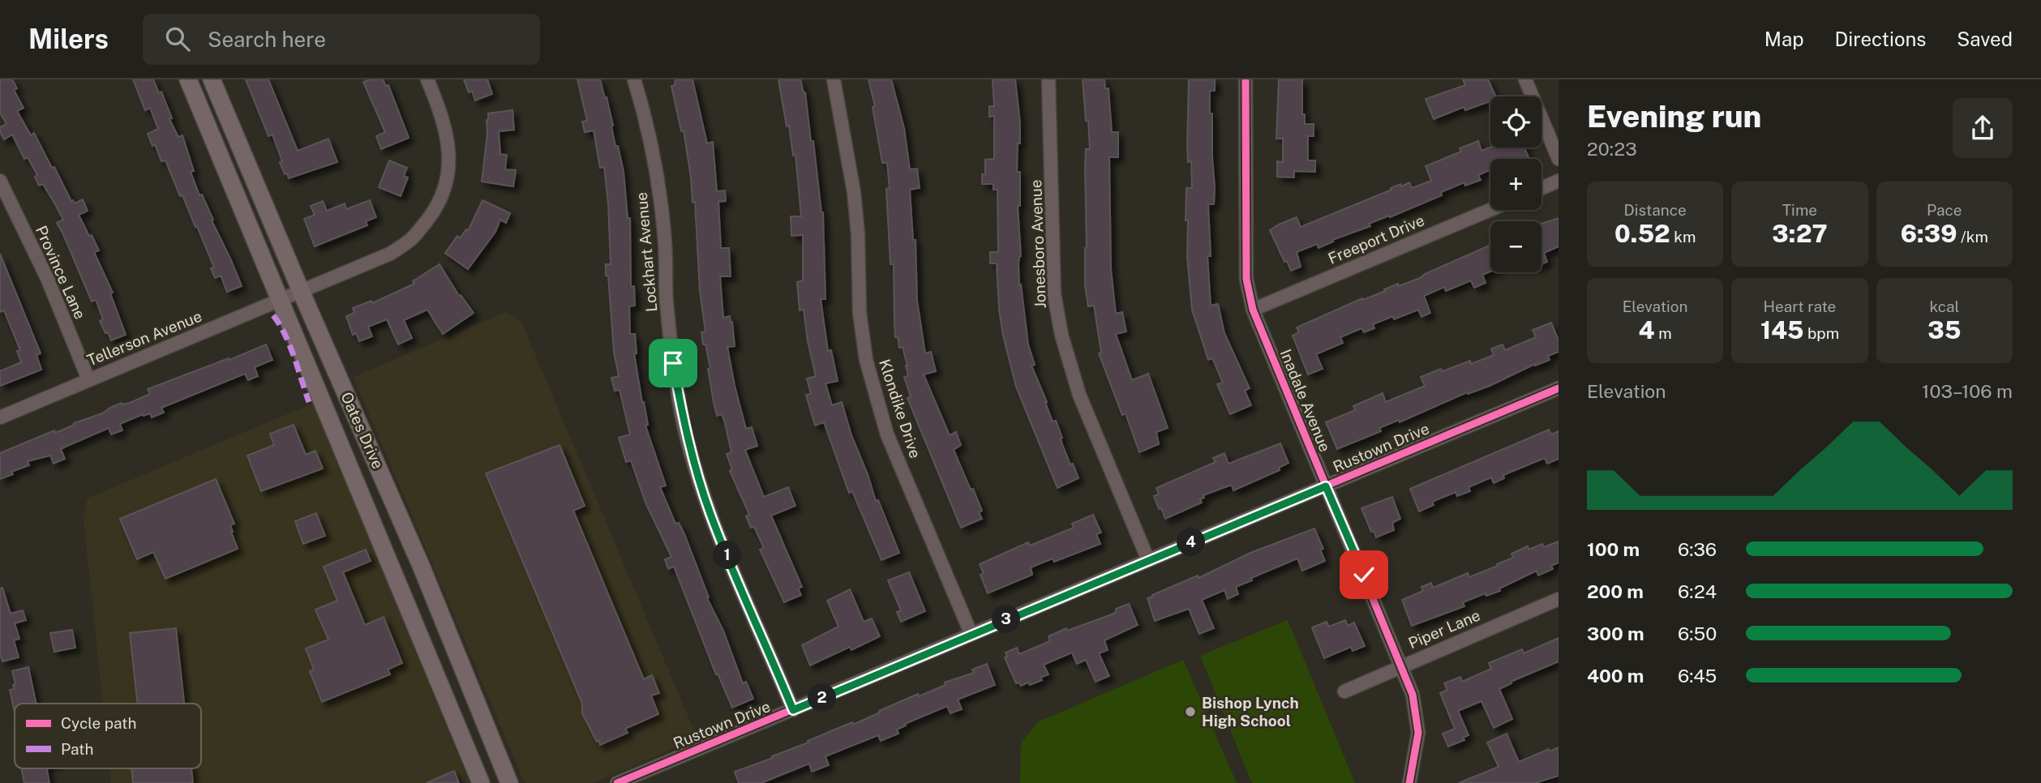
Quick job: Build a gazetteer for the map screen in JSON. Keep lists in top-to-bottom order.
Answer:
{
  "streets": {
    "main road": ["Oates Drive"],
    "street": [
      "Freeport Drive",
      "Jonesboro Avenue",
      "Lockhart Avenue",
      "Province Lane",
      "Tellerson Avenue",
      "Inadale Avenue",
      "Klondike Drive",
      "Rustown Drive",
      "Piper Lane"
    ]
  },
  "crossings": [
    ["Freeport Drive", "Inadale Avenue"],
    ["Jonesboro Avenue", "Rustown Drive"],
    ["Lockhart Avenue", "Rustown Drive"],
    ["Province Lane", "Tellerson Avenue"],
    ["Tellerson Avenue", "Oates Drive"],
    ["Inadale Avenue", "Rustown Drive"],
    ["Inadale Avenue", "Piper Lane"],
    ["Klondike Drive", "Rustown Drive"]
  ],
  "places": ["Bishop Lynch High School"],
  "legend": ["Cycle path", "Path"],
  "page": {
    "header": "Milers",
    "search": "Search here",
    "nav": ["Map", "Directions", "Saved"],
    "heading": ["Evening run", "20:23"],
    "map_buttons": ["+", "−"],
    "stats": [
      ["Distance", "0.52 km"],
      ["Time", "3:27"],
      ["Pace", "6:39 /km"],
      ["Elevation", "4 m"],
      ["Heart rate", "145 bpm"],
      ["kcal", "35"]
    ],
    "chart": ["Elevation", "103–106 m"],
    "pins": [
      "4",
      "1",
      "3",
      "2"
    ],
    "list": [
      {
        "name": "100 m",
        "note": "6:36"
      },
      {
        "name": "200 m",
        "note": "6:24"
      },
      {
        "name": "300 m",
        "note": "6:50"
      },
      {
        "name": "400 m",
        "note": "6:45"
      }
    ]
  }
}
